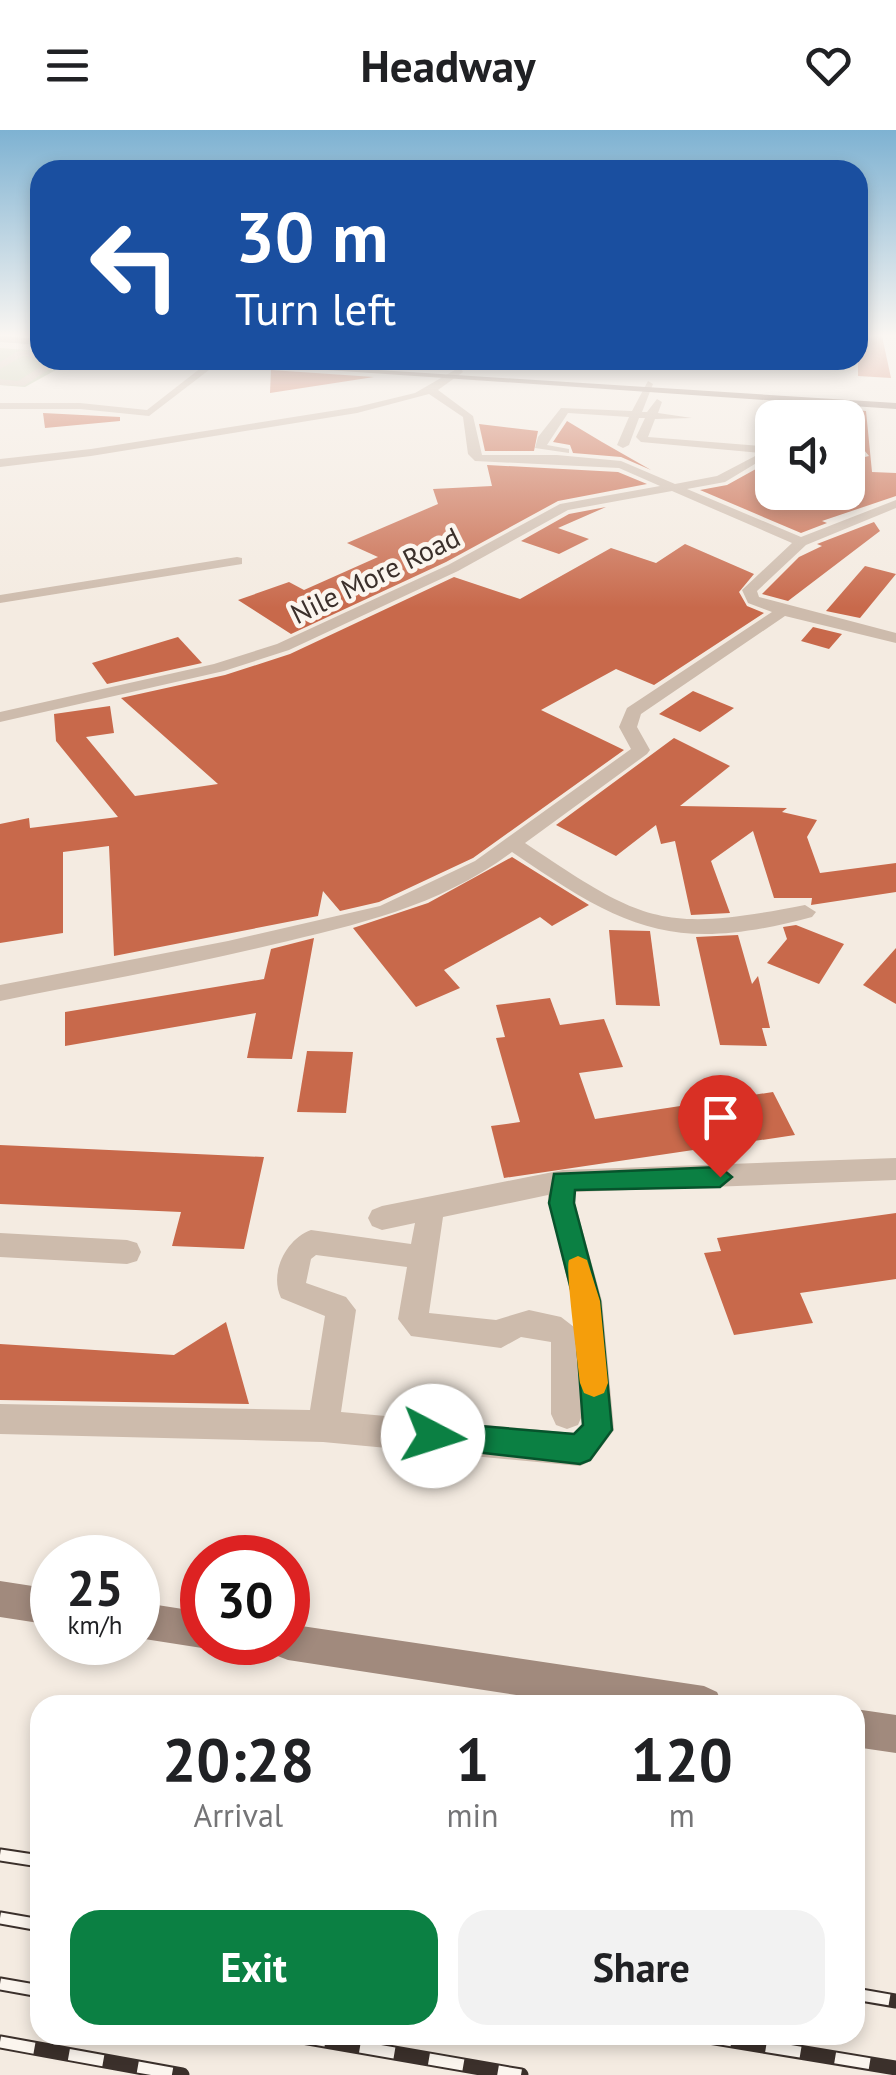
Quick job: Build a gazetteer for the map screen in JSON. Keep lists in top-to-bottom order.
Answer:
{
  "streets": {
    "street": ["Nile More Road"]
  },
  "page": {
    "header": "Headway",
    "turn": ["30 m", "Turn left"],
    "speed": "25 km/h",
    "limit": "30",
    "eta": [
      "20:28",
      "Arrival",
      "1",
      "min",
      "120",
      "m"
    ],
    "buttons": ["Exit", "Share"]
  }
}
